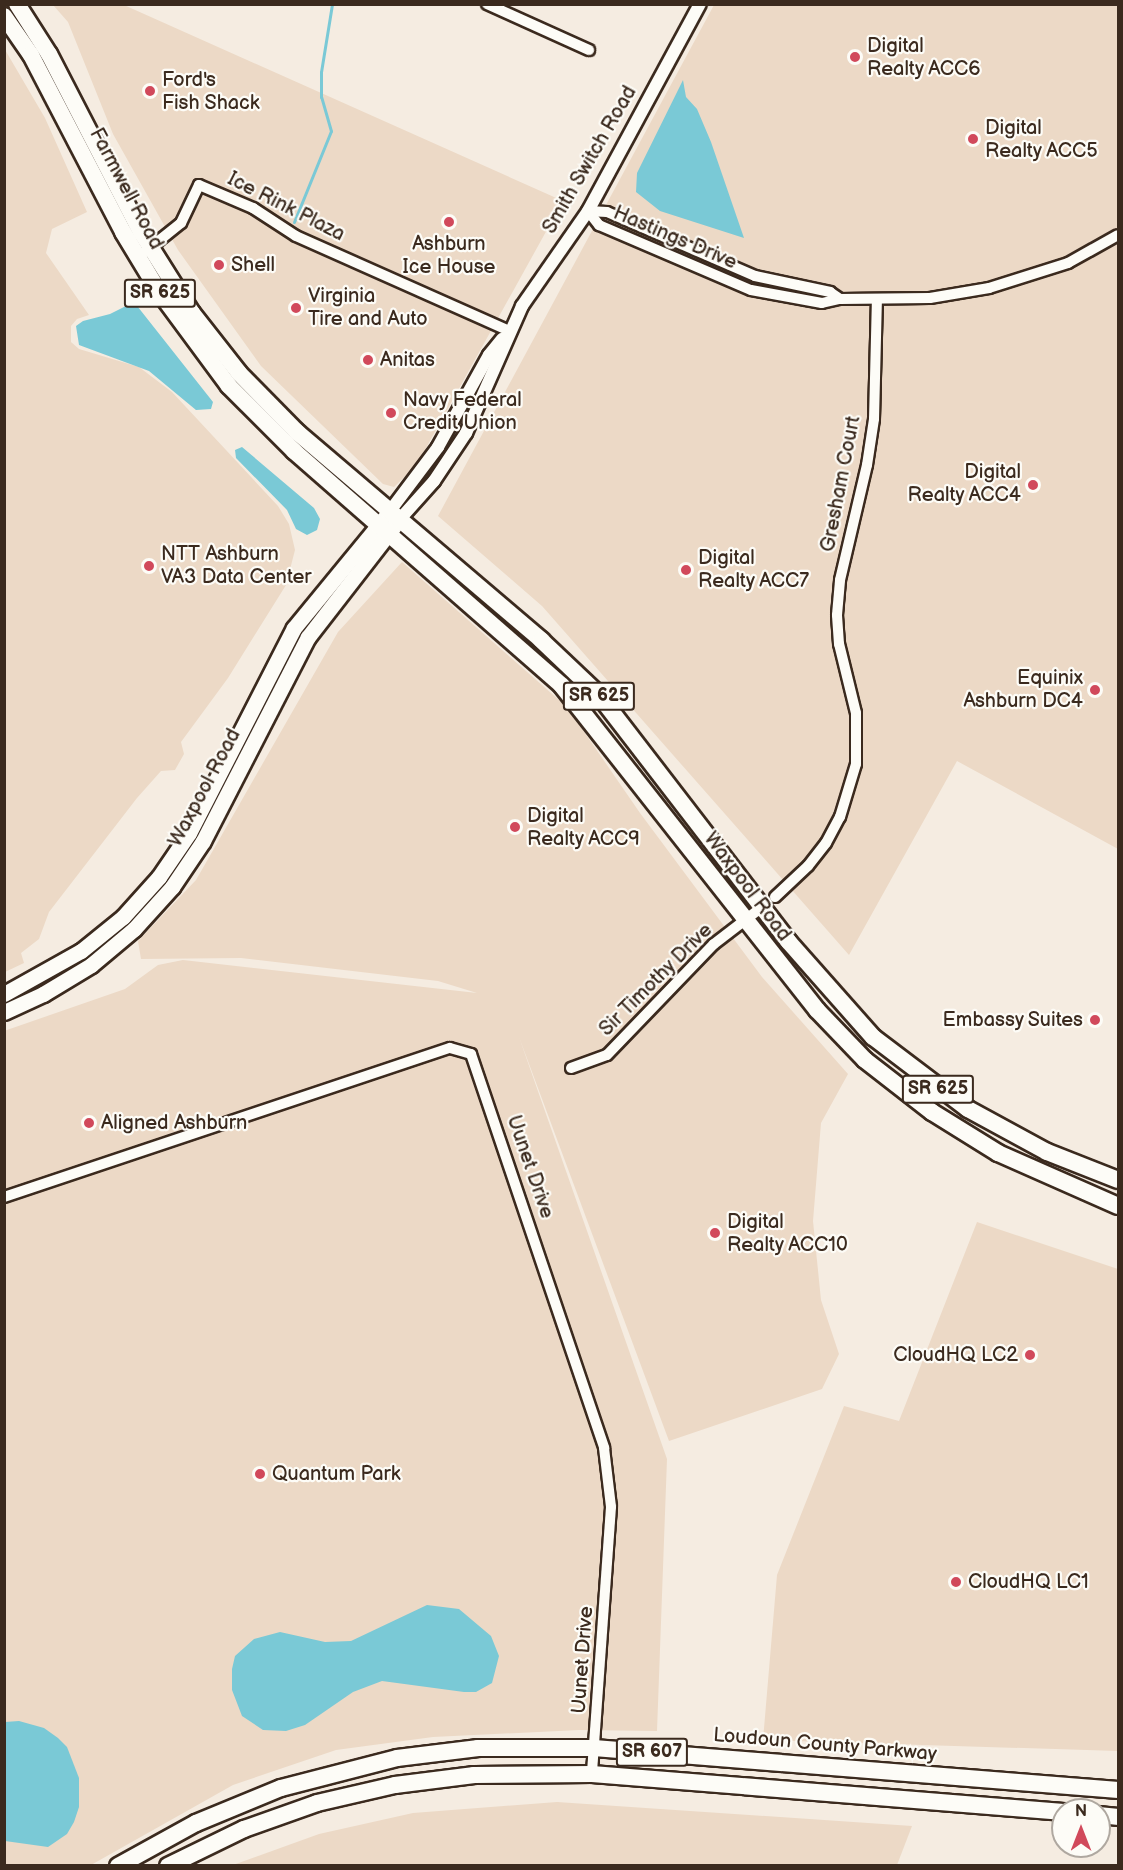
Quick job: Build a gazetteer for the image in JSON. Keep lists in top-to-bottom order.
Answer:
{
  "streets": {
    "main road": [
      "Farmwell Road",
      "SR 625",
      "Waxpool Road",
      "Loudoun County Parkway",
      "SR 607"
    ],
    "street": [
      "Smith Switch Road",
      "Ice Rink Plaza",
      "Hastings Drive",
      "Gresham Court",
      "Sir Timothy Drive",
      "Uunet Drive"
    ]
  },
  "crossings": [
    ["Smith Switch Road", "Farmwell Road"],
    ["Smith Switch Road", "Ice Rink Plaza"],
    ["Smith Switch Road", "Hastings Drive"],
    ["Smith Switch Road", "Waxpool Road"],
    ["Farmwell Road", "Ice Rink Plaza"],
    ["Farmwell Road", "Waxpool Road"],
    ["Hastings Drive", "Gresham Court"],
    ["Gresham Court", "Waxpool Road"],
    ["Gresham Court", "Sir Timothy Drive"],
    ["Waxpool Road", "Sir Timothy Drive"],
    ["Uunet Drive", "Loudoun County Parkway"],
    ["Uunet Drive", "SR 607"]
  ],
  "places": [
    "Digital Realty ACC6",
    "Ford's Fish Shack",
    "Digital Realty ACC5",
    "Ashburn Ice House",
    "Shell",
    "Virginia Tire and Auto",
    "Anitas",
    "Navy Federal Credit Union",
    "Digital Realty ACC4",
    "NTT Ashburn VA3 Data Center",
    "Digital Realty ACC7",
    "Equinix Ashburn DC4",
    "Digital Realty ACC9",
    "Embassy Suites",
    "Aligned Ashburn",
    "Digital Realty ACC10",
    "CloudHQ LC2",
    "Quantum Park",
    "CloudHQ LC1"
  ],
  "north": "top"
}
